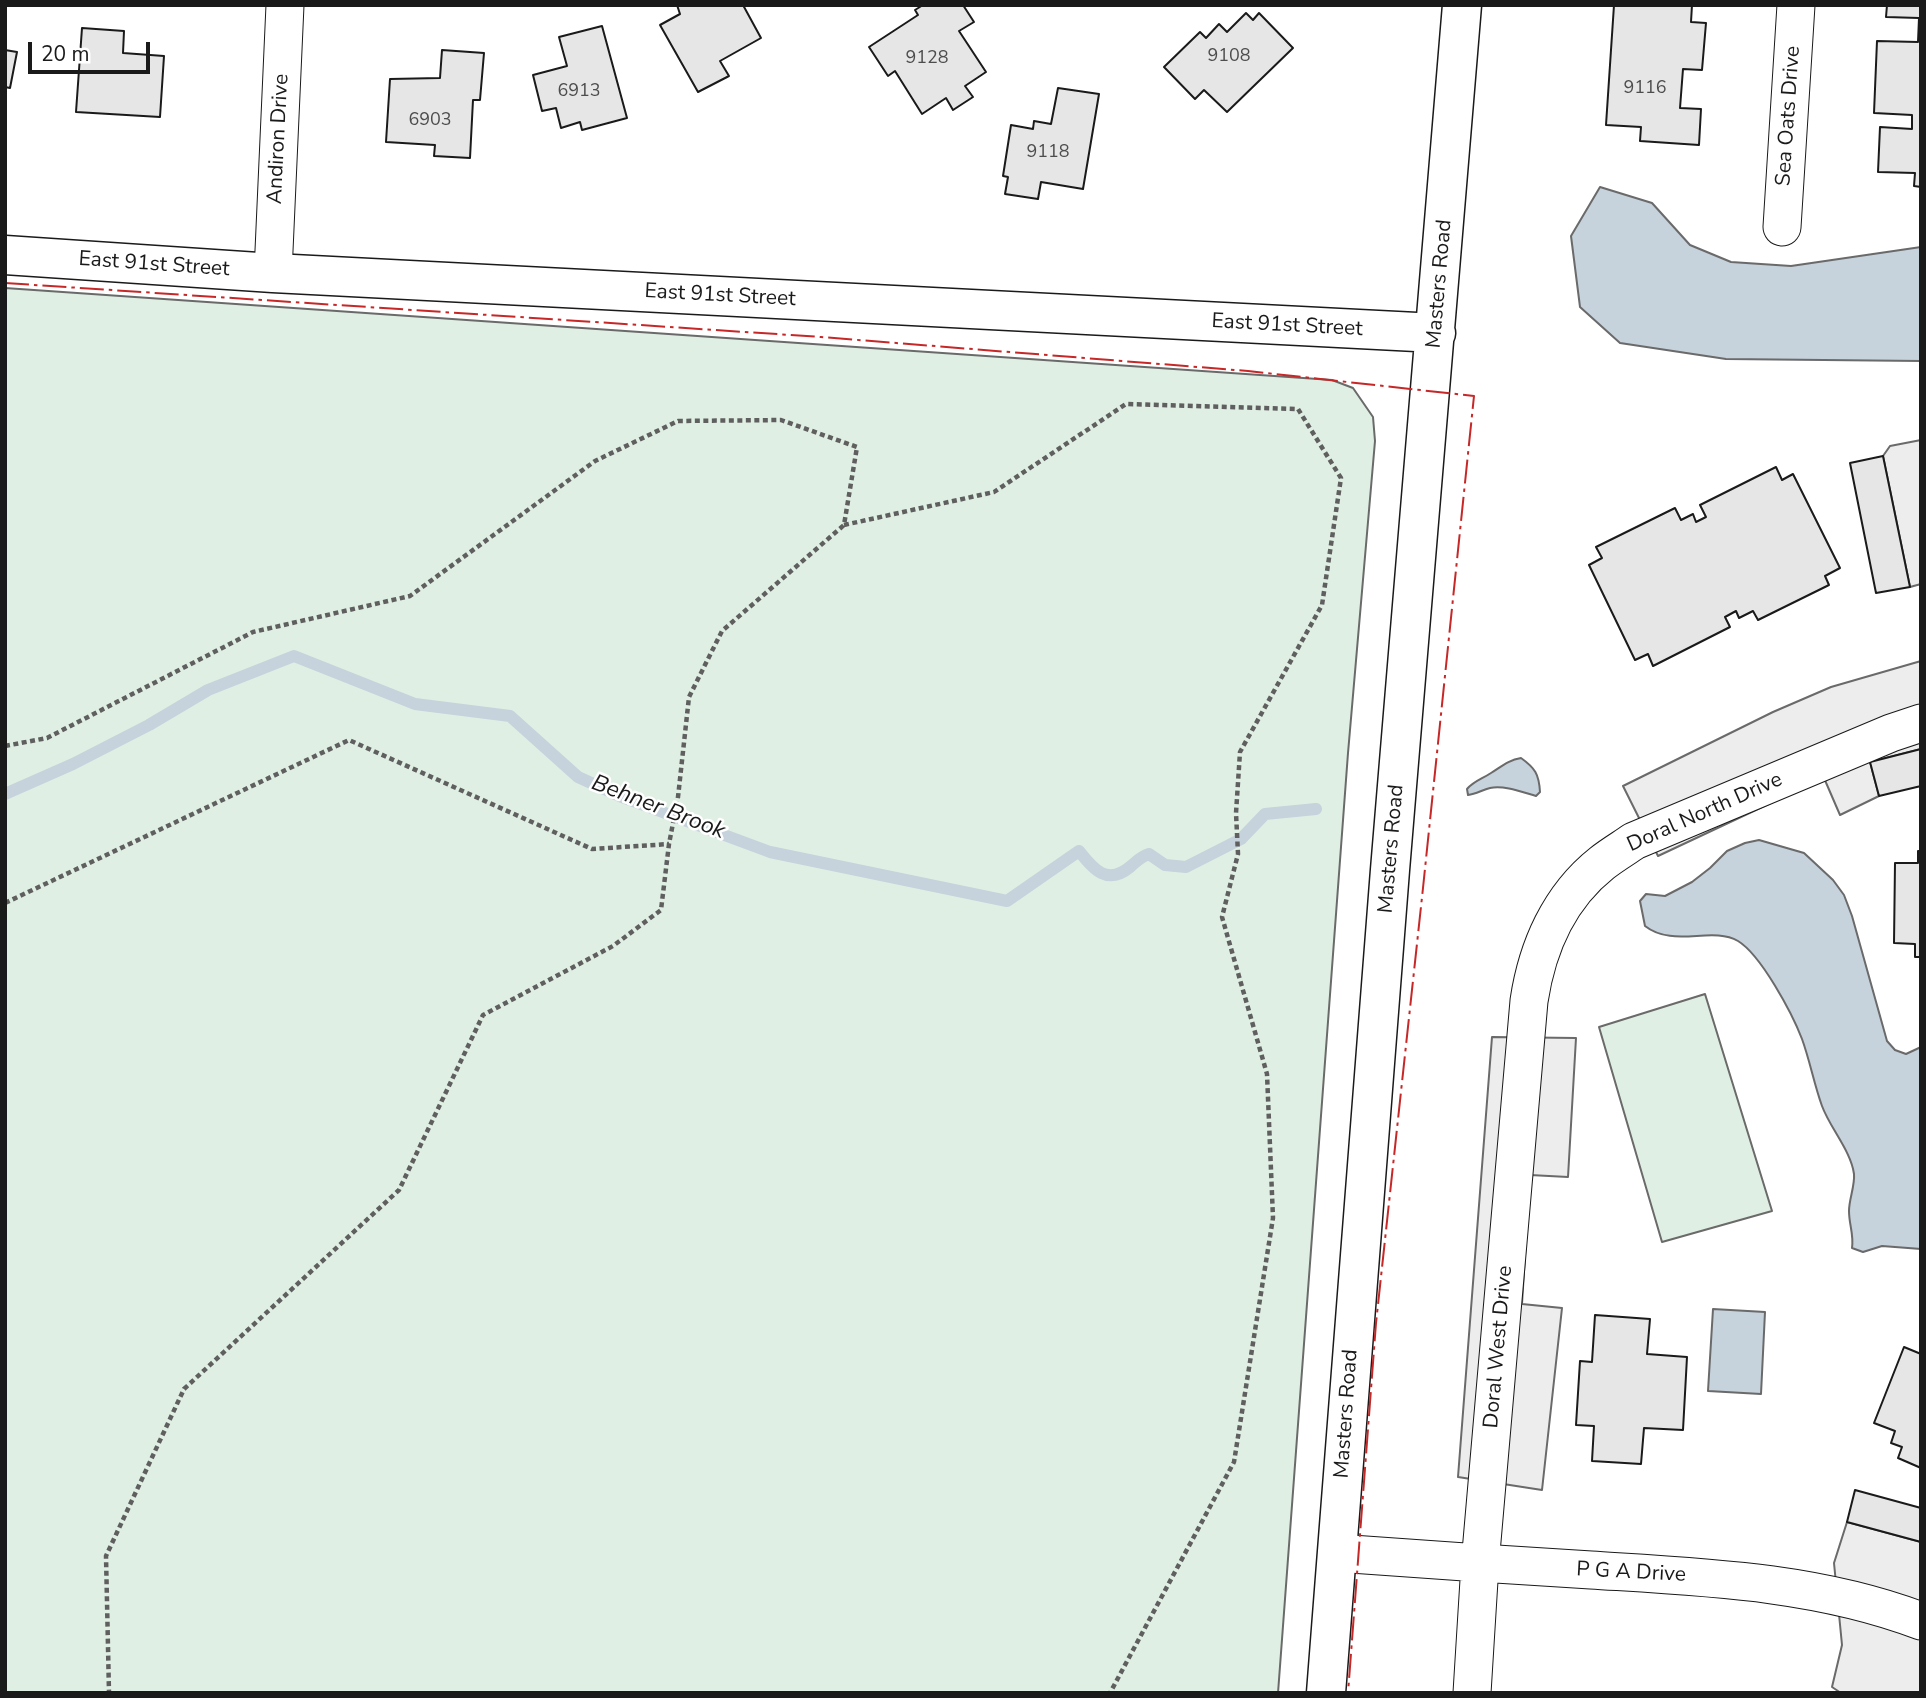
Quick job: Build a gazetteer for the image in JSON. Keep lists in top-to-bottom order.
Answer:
{
  "streets": {
    "street": [
      "Sea Oats Drive",
      "Andiron Drive",
      "East 91st Street",
      "Masters Road",
      "Doral North Drive",
      "Doral West Drive",
      "P G A Drive"
    ]
  },
  "crossings": [
    ["Andiron Drive", "East 91st Street"],
    ["East 91st Street", "Masters Road"],
    ["Masters Road", "P G A Drive"],
    ["Doral North Drive", "Doral West Drive"],
    ["Doral West Drive", "P G A Drive"]
  ],
  "water": ["Behner Brook"],
  "house_numbers": [
    "9108",
    "9128",
    "9116",
    "6913",
    "6903",
    "9118"
  ],
  "scale_bar": "20 m"
}
